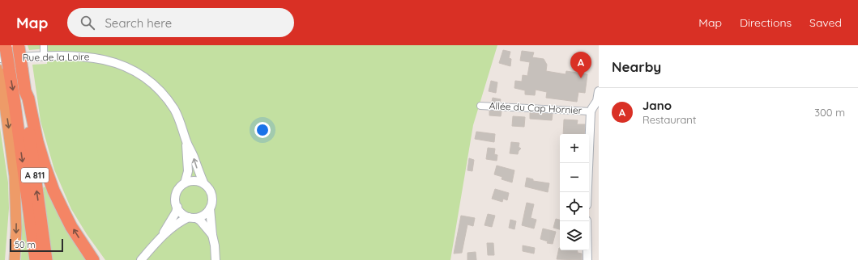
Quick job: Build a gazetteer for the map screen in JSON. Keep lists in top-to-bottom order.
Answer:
{
  "streets": {
    "highway": ["A 811"],
    "street": ["Rue de la Loire", "Allée du Cap Hornier"]
  },
  "scale_bar": "50 m",
  "page": {
    "header": "Map",
    "search": "Search here",
    "nav": ["Map", "Directions", "Saved"],
    "heading": "Nearby",
    "pins": "A",
    "list": [
      {
        "mark": "A",
        "name": "Jano",
        "note": "Restaurant",
        "value": "300 m"
      }
    ],
    "map_buttons": ["+", "−"],
    "scale": "50 m"
  }
}
